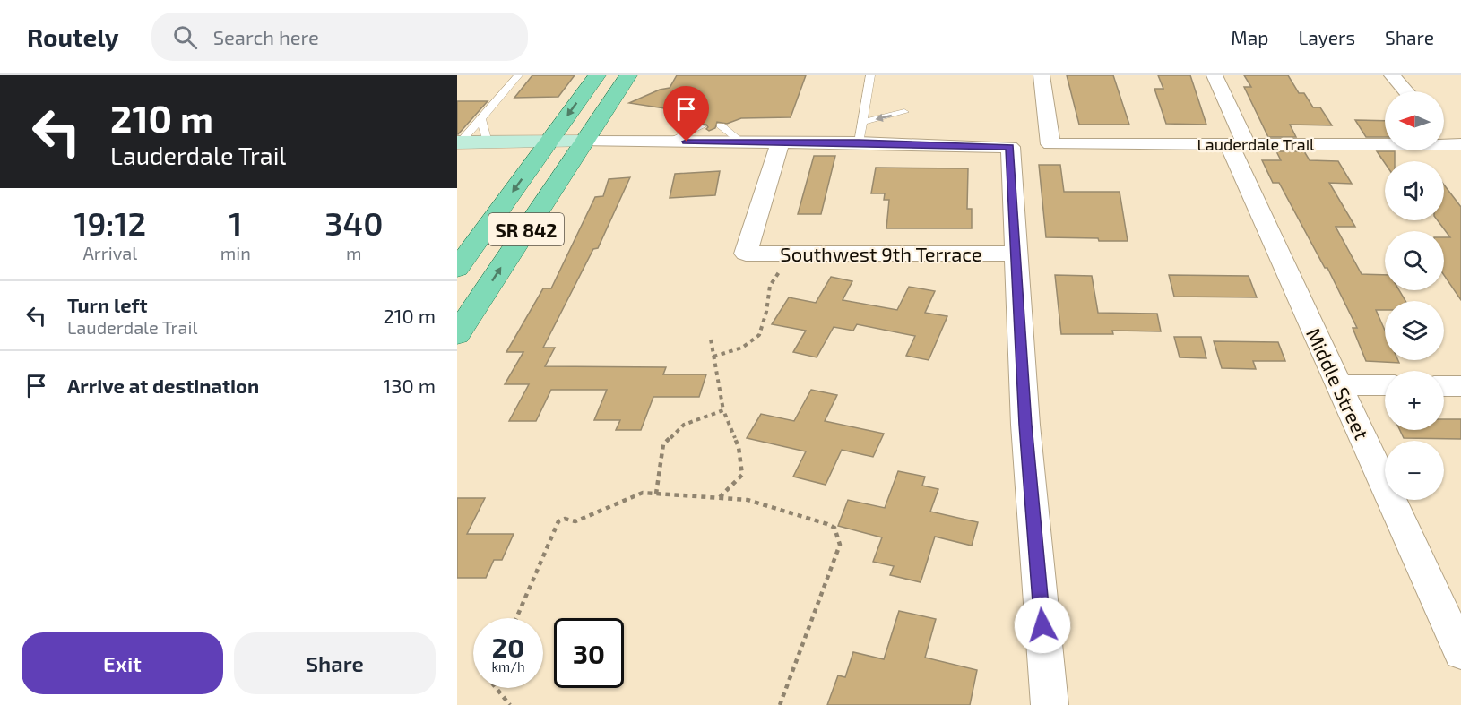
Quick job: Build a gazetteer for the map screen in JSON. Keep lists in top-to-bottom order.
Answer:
{
  "streets": {
    "main road": ["SR 842"],
    "street": ["Lauderdale Trail", "Southwest 9th Terrace", "Middle Street"]
  },
  "crossings": [
    ["Lauderdale Trail", "Middle Street"]
  ],
  "north": "left",
  "page": {
    "header": "Routely",
    "search": "Search here",
    "nav": ["Map", "Layers", "Share"],
    "turn": ["210 m", "Lauderdale Trail"],
    "map_buttons": ["+", "−"],
    "eta": [
      "19:12",
      "Arrival",
      "1",
      "min",
      "340",
      "m"
    ],
    "list": [
      {
        "name": "Turn left",
        "note": "Lauderdale Trail",
        "value": "210 m"
      },
      {
        "name": "Arrive at destination",
        "value": "130 m"
      }
    ],
    "speed": "20 km/h",
    "limit": "30",
    "buttons": ["Exit", "Share"]
  }
}
